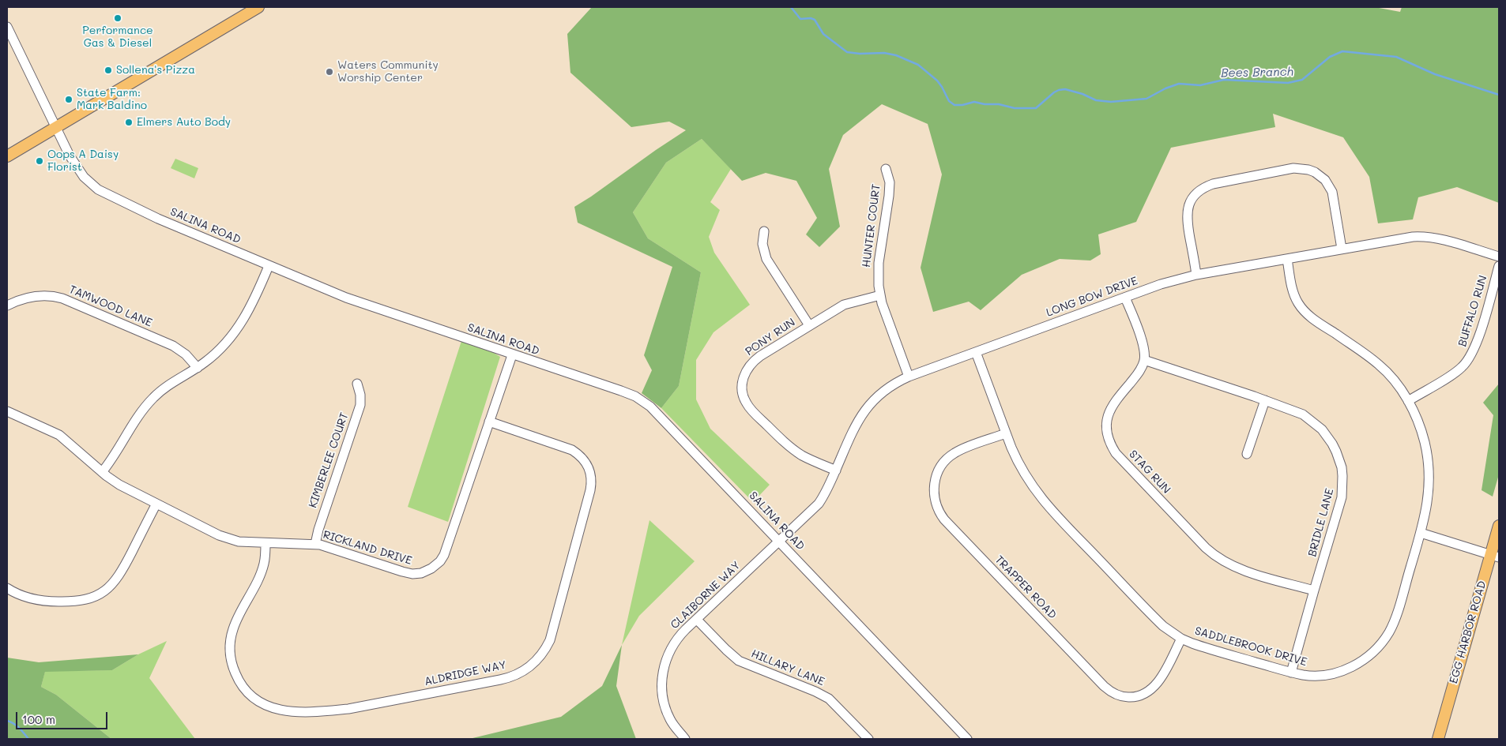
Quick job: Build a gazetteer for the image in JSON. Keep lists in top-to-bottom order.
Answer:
{
  "streets": {
    "main road": ["EGG HARBOR ROAD"],
    "street": [
      "SALINA ROAD",
      "HUNTER COURT",
      "LONG BOW DRIVE",
      "TAMWOOD LANE",
      "BUFFALO RUN",
      "PONY RUN",
      "KIMBERLEE COURT",
      "STAG RUN",
      "BRIDLE LANE",
      "RICKLAND DRIVE",
      "TRAPPER ROAD",
      "CLAIBORNE WAY",
      "SADDLEBROOK DRIVE",
      "HILLARY LANE",
      "ALDRIDGE WAY"
    ]
  },
  "crossings": [
    ["SALINA ROAD", "LONG BOW DRIVE"],
    ["SALINA ROAD", "RICKLAND DRIVE"],
    ["SALINA ROAD", "CLAIBORNE WAY"],
    ["HUNTER COURT", "LONG BOW DRIVE"],
    ["HUNTER COURT", "PONY RUN"],
    ["LONG BOW DRIVE", "PONY RUN"],
    ["LONG BOW DRIVE", "CLAIBORNE WAY"],
    ["LONG BOW DRIVE", "SADDLEBROOK DRIVE"],
    ["BUFFALO RUN", "SADDLEBROOK DRIVE"],
    ["KIMBERLEE COURT", "RICKLAND DRIVE"],
    ["STAG RUN", "BRIDLE LANE"],
    ["BRIDLE LANE", "SADDLEBROOK DRIVE"],
    ["RICKLAND DRIVE", "ALDRIDGE WAY"],
    ["TRAPPER ROAD", "SADDLEBROOK DRIVE"],
    ["CLAIBORNE WAY", "HILLARY LANE"]
  ],
  "water": ["Bees Branch"],
  "places": [
    "Performance Gas & Diesel",
    "Sollena's Pizza",
    "Waters Community Worship Center",
    "State Farm: Mark Baldino",
    "Elmers Auto Body",
    "Oops A Daisy Florist"
  ],
  "scale_bar": "100 m"
}
